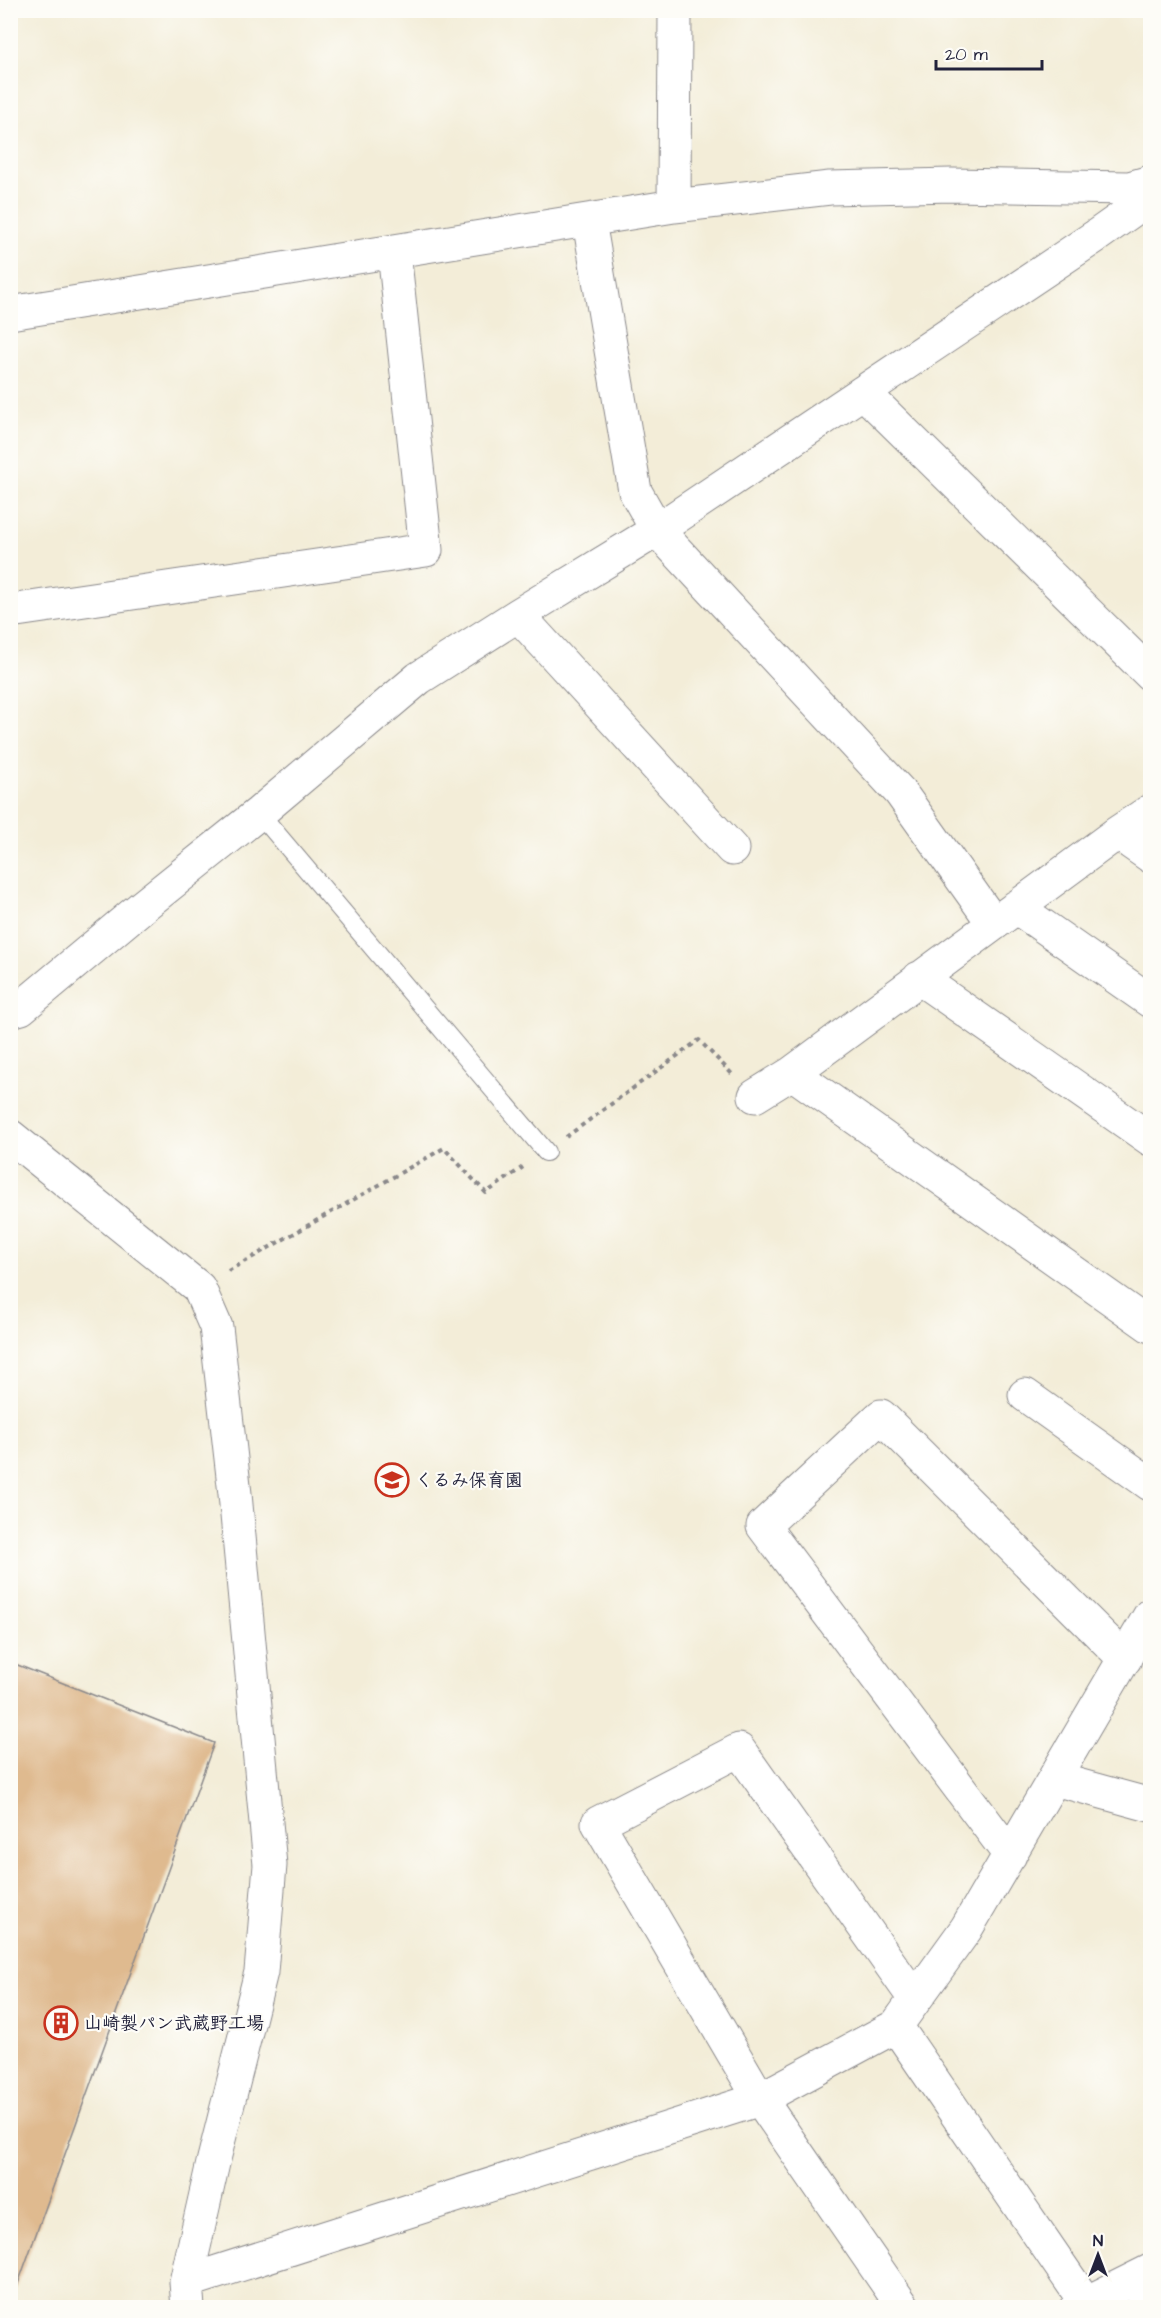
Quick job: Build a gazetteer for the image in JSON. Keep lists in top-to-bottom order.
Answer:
{
  "places": {
    "school or university": ["くるみ保育園"],
    "building": ["山崎製パン武蔵野工場"]
  },
  "scale_bar": "20 m",
  "north": "top"
}
